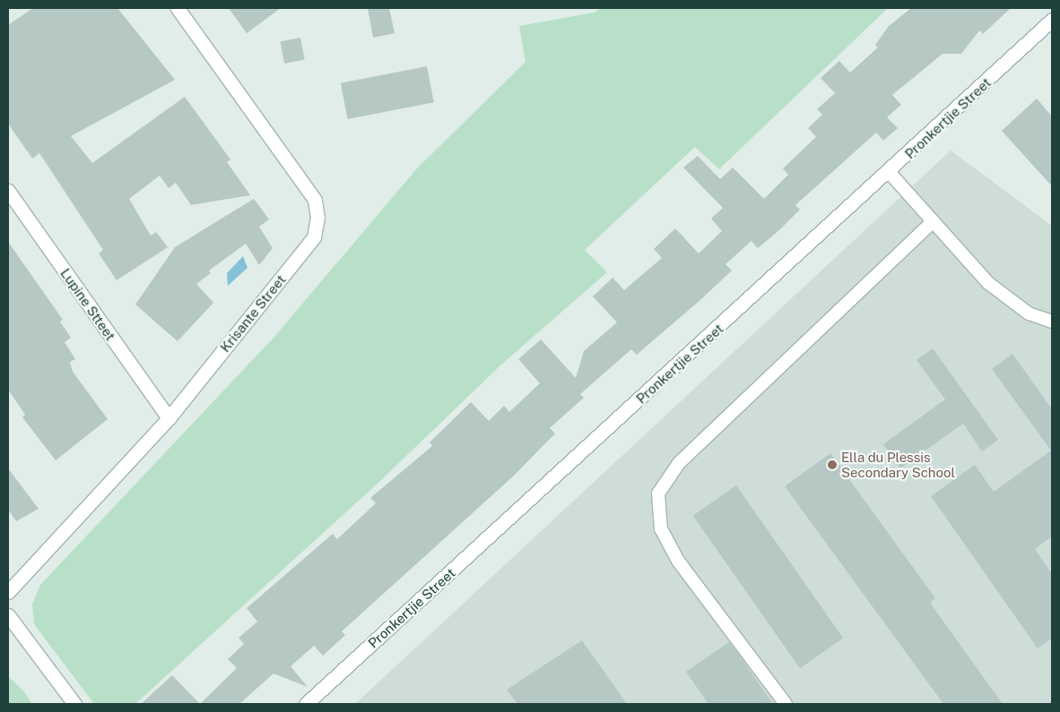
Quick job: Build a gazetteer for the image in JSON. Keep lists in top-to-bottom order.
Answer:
{
  "streets": {
    "street": ["Pronkertjie Street", "Lupine Stteet", "Krisante Street"]
  },
  "crossings": [
    ["Lupine Stteet", "Krisante Street"]
  ],
  "places": ["Ella du Plessis Secondary School"]
}
